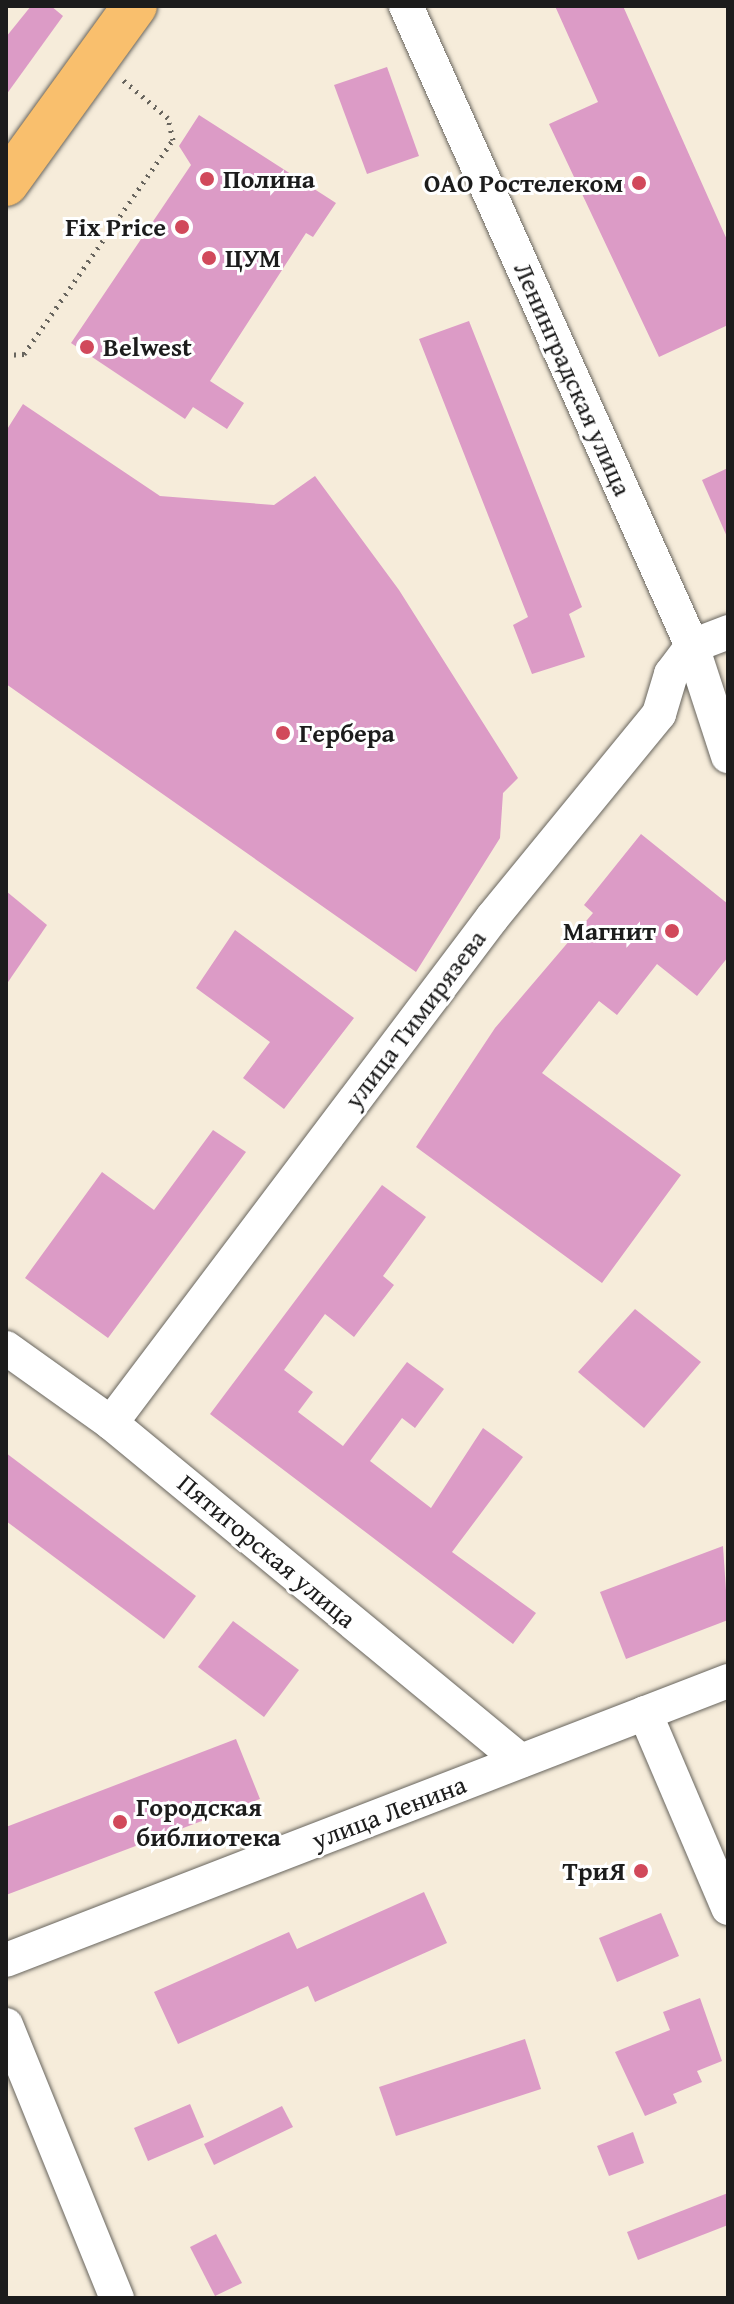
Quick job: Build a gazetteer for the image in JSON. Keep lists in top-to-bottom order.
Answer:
{
  "streets": {
    "street": [
      "Ленинградская улица",
      "улица Тимирязева",
      "Пятигорская улица",
      "улица Ленина"
    ]
  },
  "crossings": [
    ["Ленинградская улица", "улица Тимирязева"],
    ["улица Тимирязева", "Пятигорская улица"],
    ["Пятигорская улица", "улица Ленина"]
  ],
  "places": [
    "Полина",
    "ОАО Ростелеком",
    "Fix Price",
    "ЦУМ",
    "Belwest",
    "Гербера",
    "Магнит",
    "Городская библиотека",
    "ТриЯ"
  ]
}
